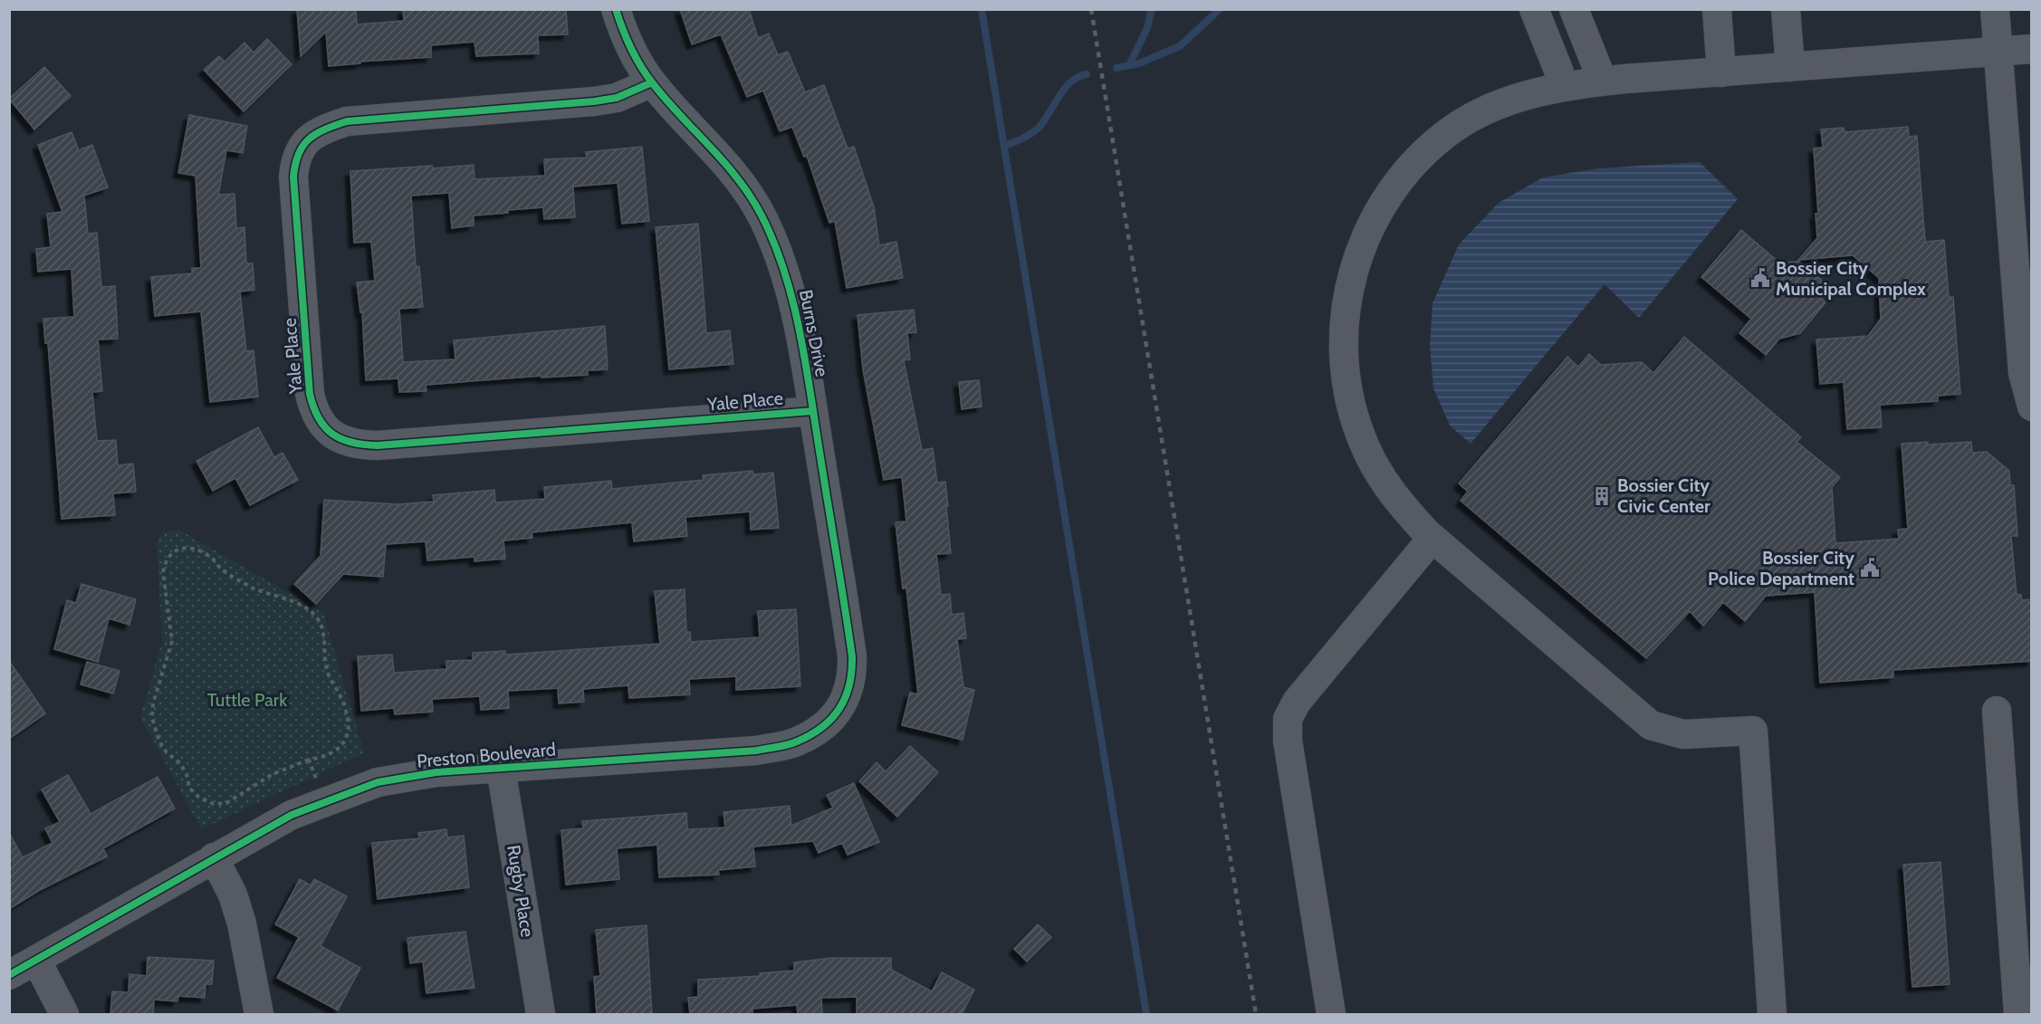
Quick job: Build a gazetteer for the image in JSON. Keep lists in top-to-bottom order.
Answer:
{
  "streets": {
    "street": [
      "Burns Drive",
      "Yale Place",
      "Preston Boulevard",
      "Rugby Place"
    ]
  },
  "crossings": [
    ["Burns Drive", "Yale Place"],
    ["Burns Drive", "Preston Boulevard"],
    ["Preston Boulevard", "Rugby Place"]
  ],
  "parks": ["Tuttle Park"],
  "places": {
    "public building": ["Bossier City Municipal Complex", "Bossier City Police Department"],
    "building": ["Bossier City Civic Center"]
  }
}
